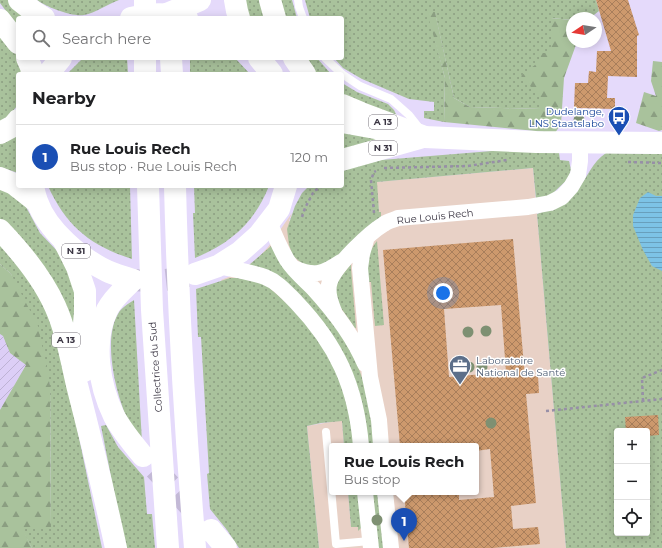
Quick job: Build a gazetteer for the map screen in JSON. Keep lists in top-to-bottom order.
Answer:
{
  "streets": {
    "main road": ["A 13", "N 31", "Collectrice du Sud"],
    "street": ["Rue Louis Rech"]
  },
  "crossings": [
    ["A 13", "N 31"],
    ["N 31", "Rue Louis Rech"]
  ],
  "places": {
    "bus stop": ["Dudelange, LNS Staatslabo"],
    "office": ["Laboratoire National de Santé"]
  },
  "north": "left",
  "page": {
    "search": "Search here",
    "heading": "Nearby",
    "list": [
      {
        "mark": "1",
        "name": "Rue Louis Rech",
        "note": "Bus stop · Rue Louis Rech",
        "value": "120 m"
      }
    ],
    "map_buttons": ["+", "−"],
    "popup": ["Rue Louis Rech", "Bus stop"],
    "pins": "1"
  }
}
